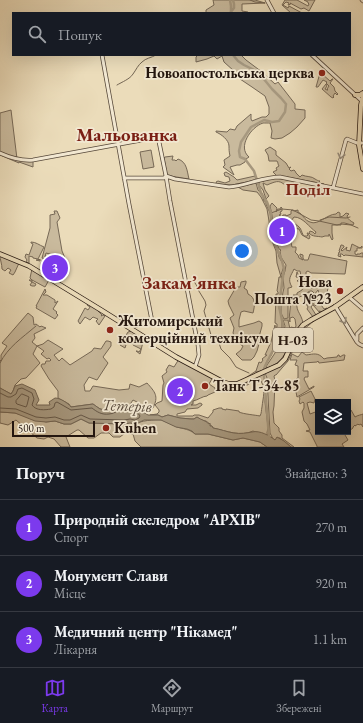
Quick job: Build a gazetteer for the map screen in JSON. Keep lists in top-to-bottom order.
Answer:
{
  "streets": {
    "main road": ["Н-03"]
  },
  "districts": ["Мальованка", "Поділ", "Закам’янка"],
  "water": ["Тетерів"],
  "places": [
    "Новоапостольська церква",
    "Нова Пошта №23",
    "Житомирський комерційний технікум",
    "Танк Т-34-85",
    "Kuhen"
  ],
  "scale_bar": "500 m",
  "page": {
    "search": "Пошук",
    "pins": ["1", "3", "2"],
    "scale": "500 m",
    "heading": ["Поруч", "Знайдено: 3"],
    "list": [
      {
        "mark": "1",
        "name": "Природній скеледром \"АРХІВ\"",
        "note": "Спорт",
        "value": "270 m"
      },
      {
        "mark": "2",
        "name": "Монумент Слави",
        "note": "Місце",
        "value": "920 m"
      },
      {
        "mark": "3",
        "name": "Медичний центр \"Нікамед\"",
        "note": "Лікарня",
        "value": "1.1 km"
      }
    ],
    "nav": ["Карта", "Маршрут", "Збережені"]
  }
}
